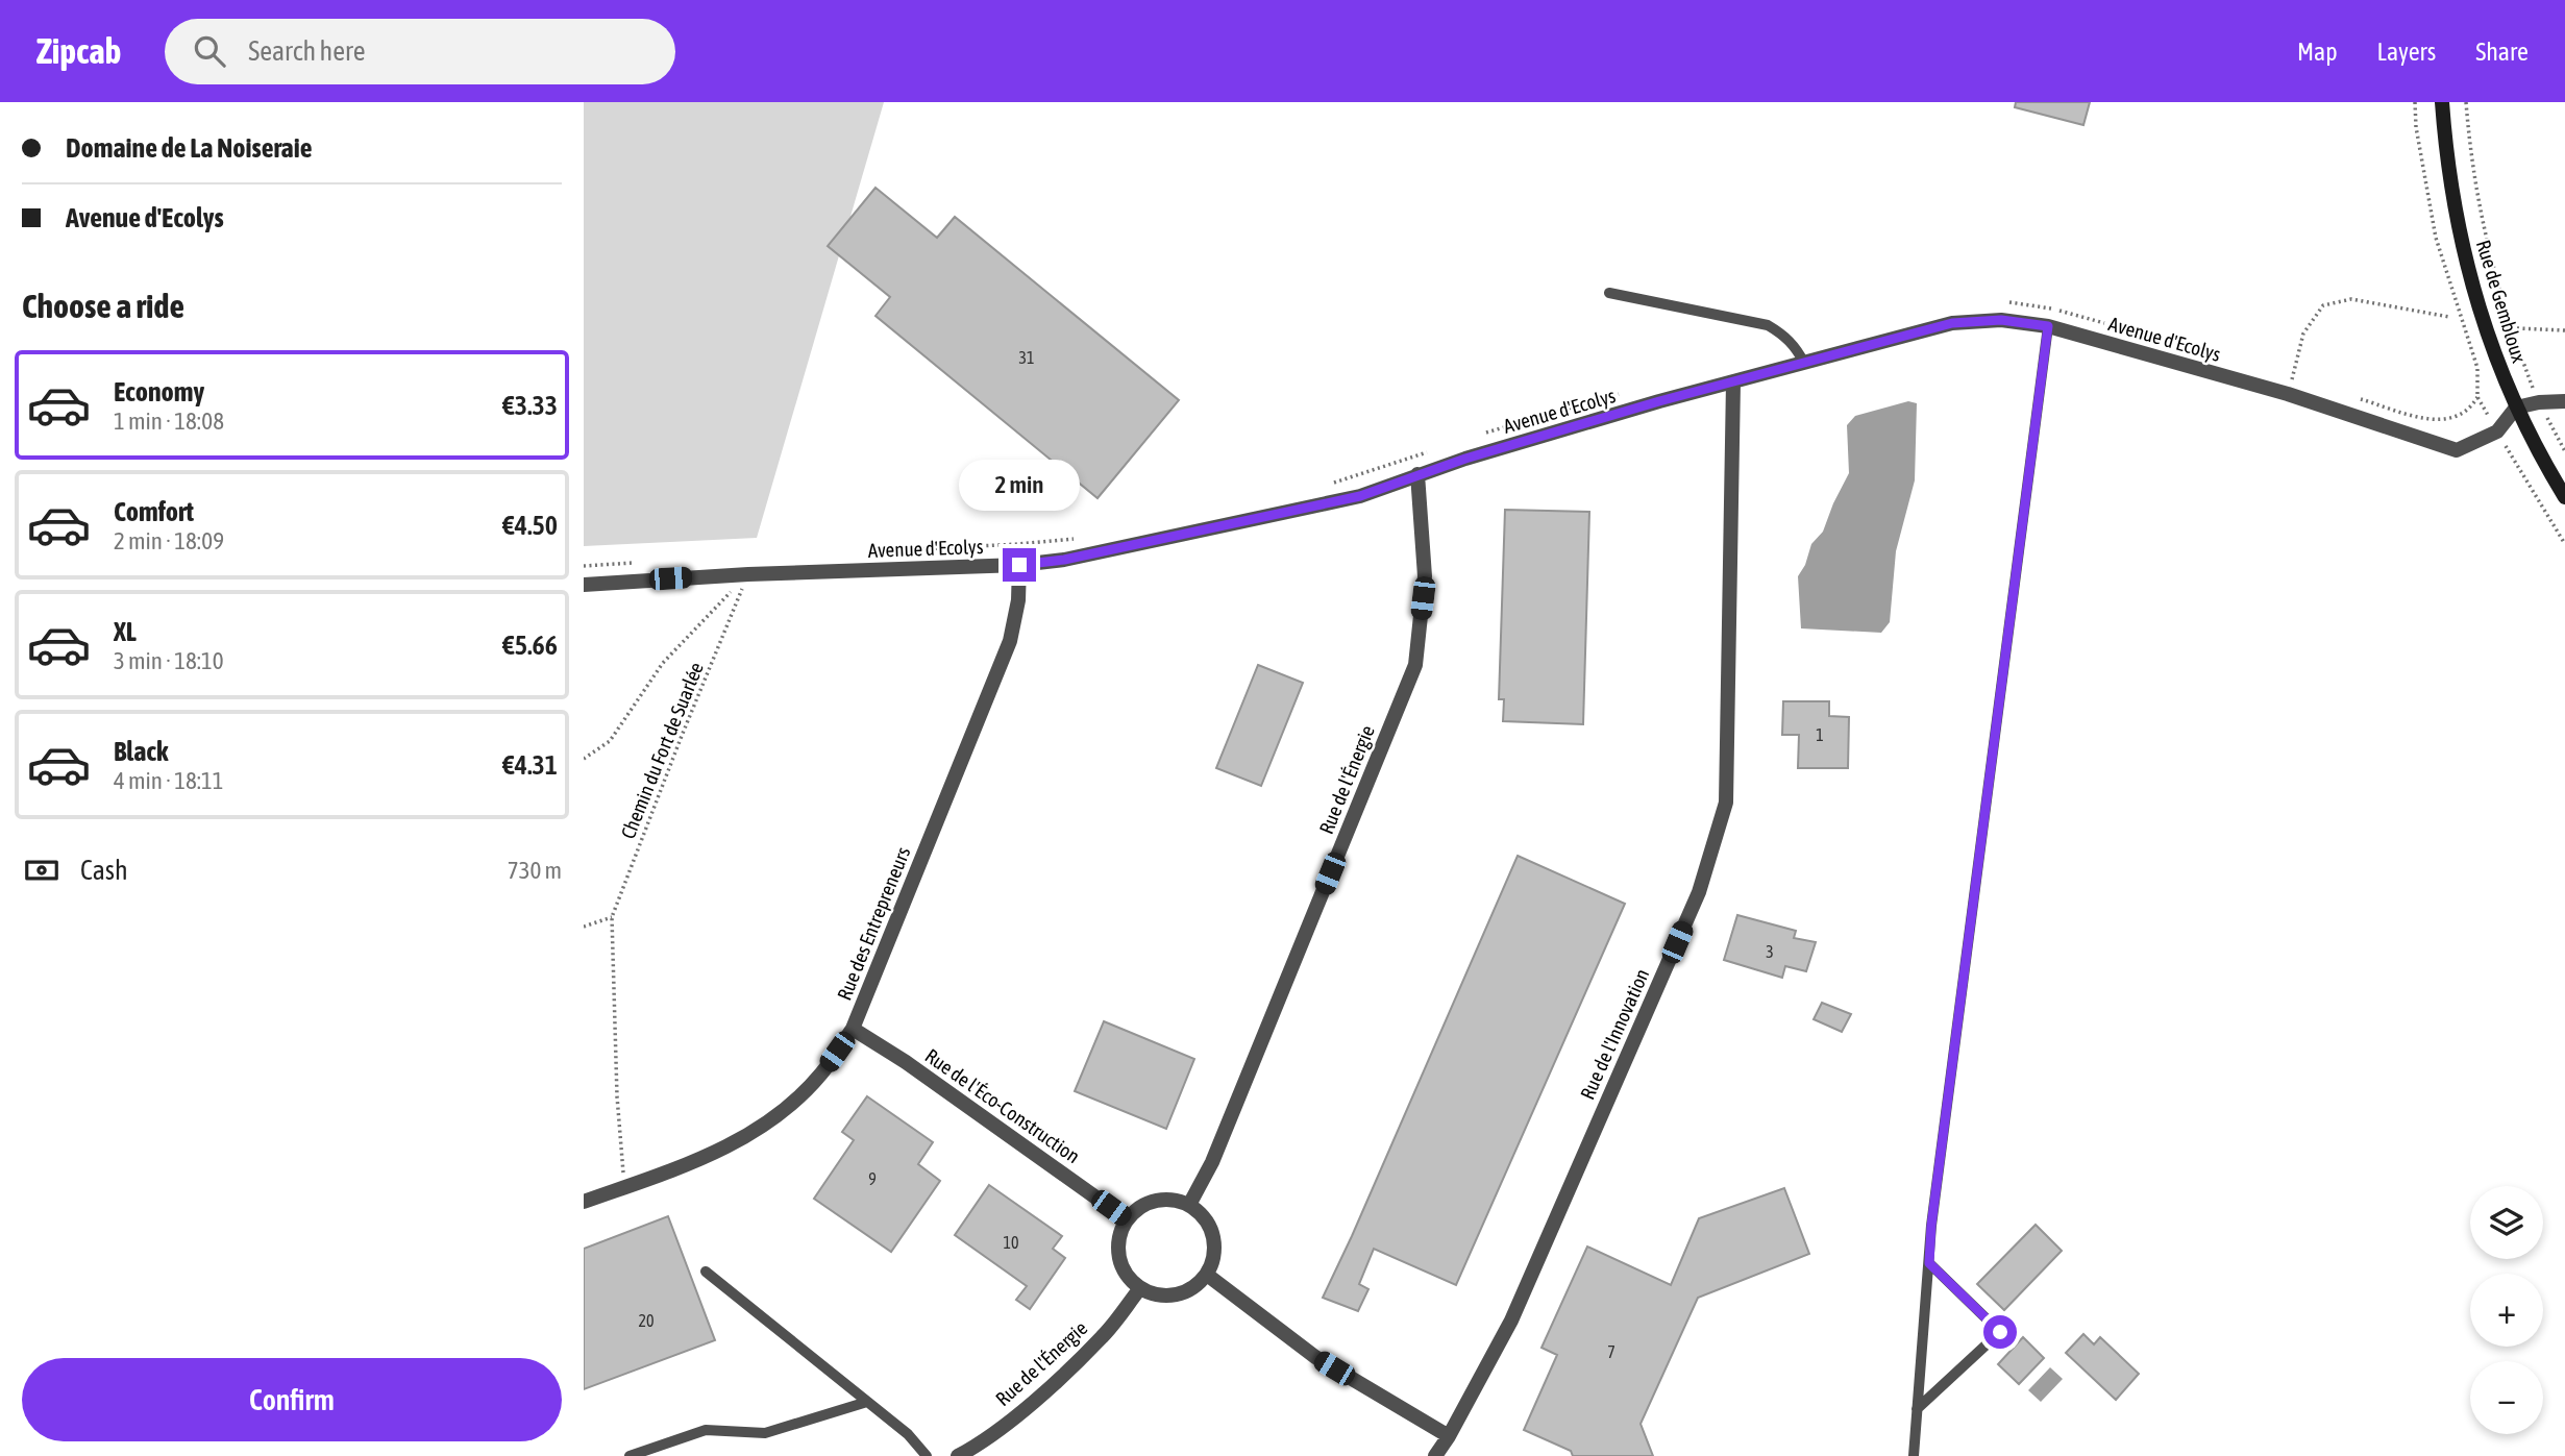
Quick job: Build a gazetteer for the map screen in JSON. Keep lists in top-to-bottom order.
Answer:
{
  "streets": {
    "main road": ["Rue de Gembloux"],
    "street": [
      "Avenue d'Ecolys",
      "Rue de l'Énergie",
      "Rue des Entrepreneurs",
      "Rue de l'Innovation",
      "Rue de l'Éco-Construction"
    ],
    "path": ["Chemin du Fort de Suarlée"]
  },
  "crossings": [
    ["Rue de Gembloux", "Avenue d'Ecolys"],
    ["Avenue d'Ecolys", "Chemin du Fort de Suarlée"],
    ["Avenue d'Ecolys", "Rue de l'Énergie"],
    ["Avenue d'Ecolys", "Rue des Entrepreneurs"],
    ["Avenue d'Ecolys", "Rue de l'Innovation"],
    ["Chemin du Fort de Suarlée", "Rue des Entrepreneurs"],
    ["Rue de l'Énergie", "Rue de l'Éco-Construction"],
    ["Rue des Entrepreneurs", "Rue de l'Éco-Construction"]
  ],
  "house_numbers": [
    "31",
    "1",
    "3",
    "9",
    "10",
    "20",
    "7"
  ],
  "page": {
    "header": "Zipcab",
    "search": "Search here",
    "nav": ["Map", "Layers", "Share"],
    "banner": ["Domaine de La Noiseraie", "Avenue d'Ecolys"],
    "heading": "Choose a ride",
    "list": [
      {
        "name": "Economy",
        "note": "1 min · 18:08",
        "value": "€3.33"
      },
      {
        "name": "Comfort",
        "note": "2 min · 18:09",
        "value": "€4.50"
      },
      {
        "name": "XL",
        "note": "3 min · 18:10",
        "value": "€5.66"
      },
      {
        "name": "Black",
        "note": "4 min · 18:11",
        "value": "€4.31"
      }
    ],
    "bubble": "2 min",
    "pay": ["Cash", "730 m"],
    "map_buttons": ["+", "−"],
    "buttons": "Confirm"
  }
}
